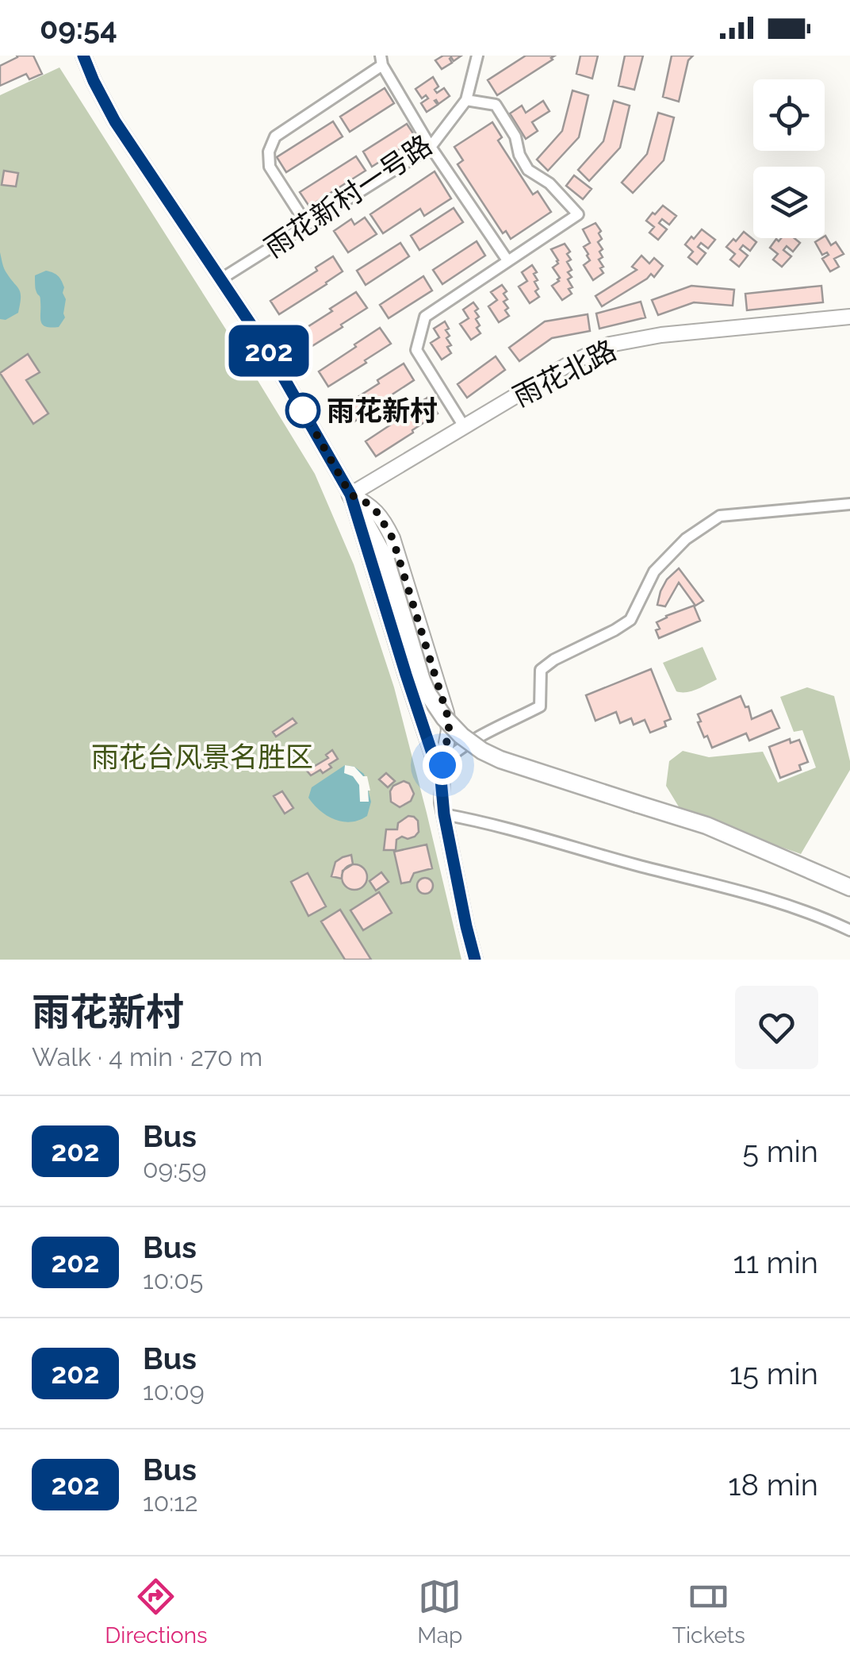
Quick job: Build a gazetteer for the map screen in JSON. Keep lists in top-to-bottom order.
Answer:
{
  "streets": {
    "street": ["雨花新村一号路", "雨花北路"]
  },
  "parks": ["雨花台风景名胜区"],
  "places": ["雨花新村"],
  "lines": ["bus line 202"],
  "page": {
    "status": "09:54",
    "on_map": "202",
    "heading": ["雨花新村", "Walk · 4 min · 270 m"],
    "list": [
      {
        "mark": "202",
        "name": "Bus",
        "note": "09:59",
        "value": "5 min"
      },
      {
        "mark": "202",
        "name": "Bus",
        "note": "10:05",
        "value": "11 min"
      },
      {
        "mark": "202",
        "name": "Bus",
        "note": "10:09",
        "value": "15 min"
      },
      {
        "mark": "202",
        "name": "Bus",
        "note": "10:12",
        "value": "18 min"
      }
    ],
    "tabs": ["Directions", "Map", "Tickets"]
  }
}
